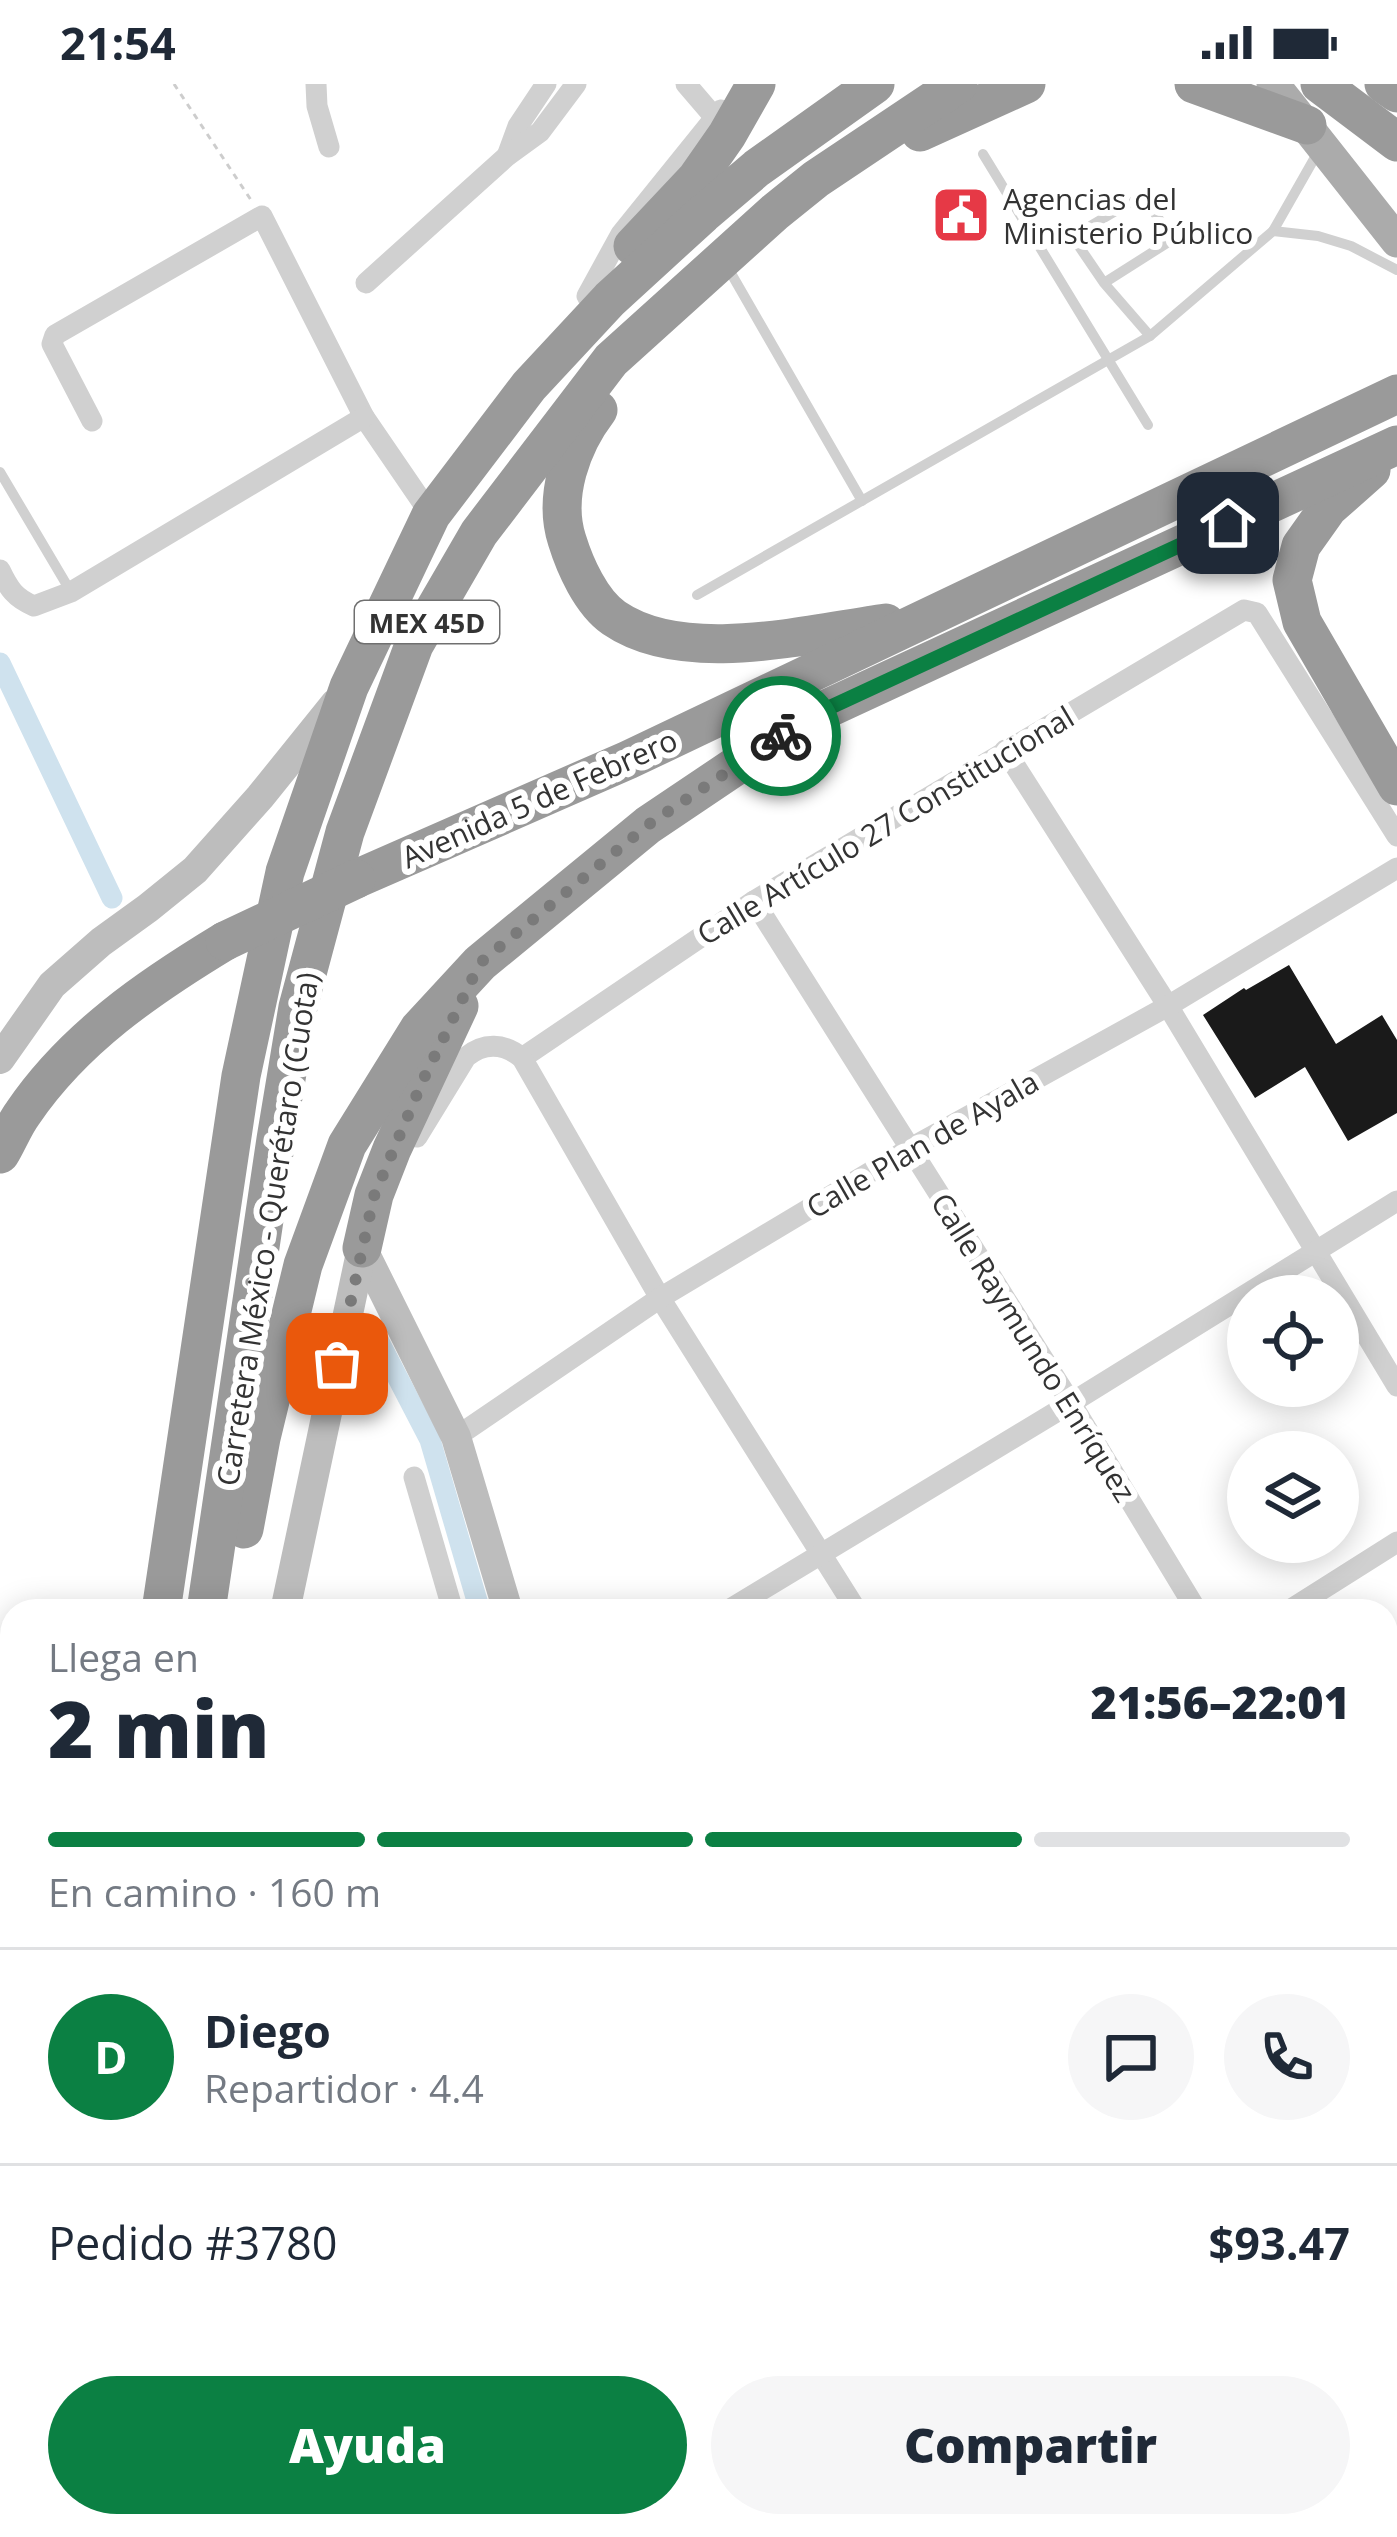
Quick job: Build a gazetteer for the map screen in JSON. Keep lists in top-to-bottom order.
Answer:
{
  "streets": {
    "highway": ["MEX 45D", "Avenida 5 de Febrero", "Carretera México - Querétaro (Cuota)"],
    "street": ["Calle Artículo 27 Constitucional", "Calle Plan de Ayala", "Calle Raymundo Enríquez"]
  },
  "crossings": [
    ["Calle Artículo 27 Constitucional", "Calle Raymundo Enríquez"],
    ["Calle Plan de Ayala", "Calle Raymundo Enríquez"]
  ],
  "places": {
    "public building": ["Agencias del Ministerio Público"]
  },
  "page": {
    "status": "21:54",
    "heading": ["2 min", "Llega en", "21:56–22:01"],
    "panel": [
      "Diego",
      "Repartidor · 4.4",
      "Pedido #3780",
      "$93.47"
    ],
    "bar": "En camino · 160 m",
    "round": "D",
    "buttons": ["Ayuda", "Compartir"]
  }
}
